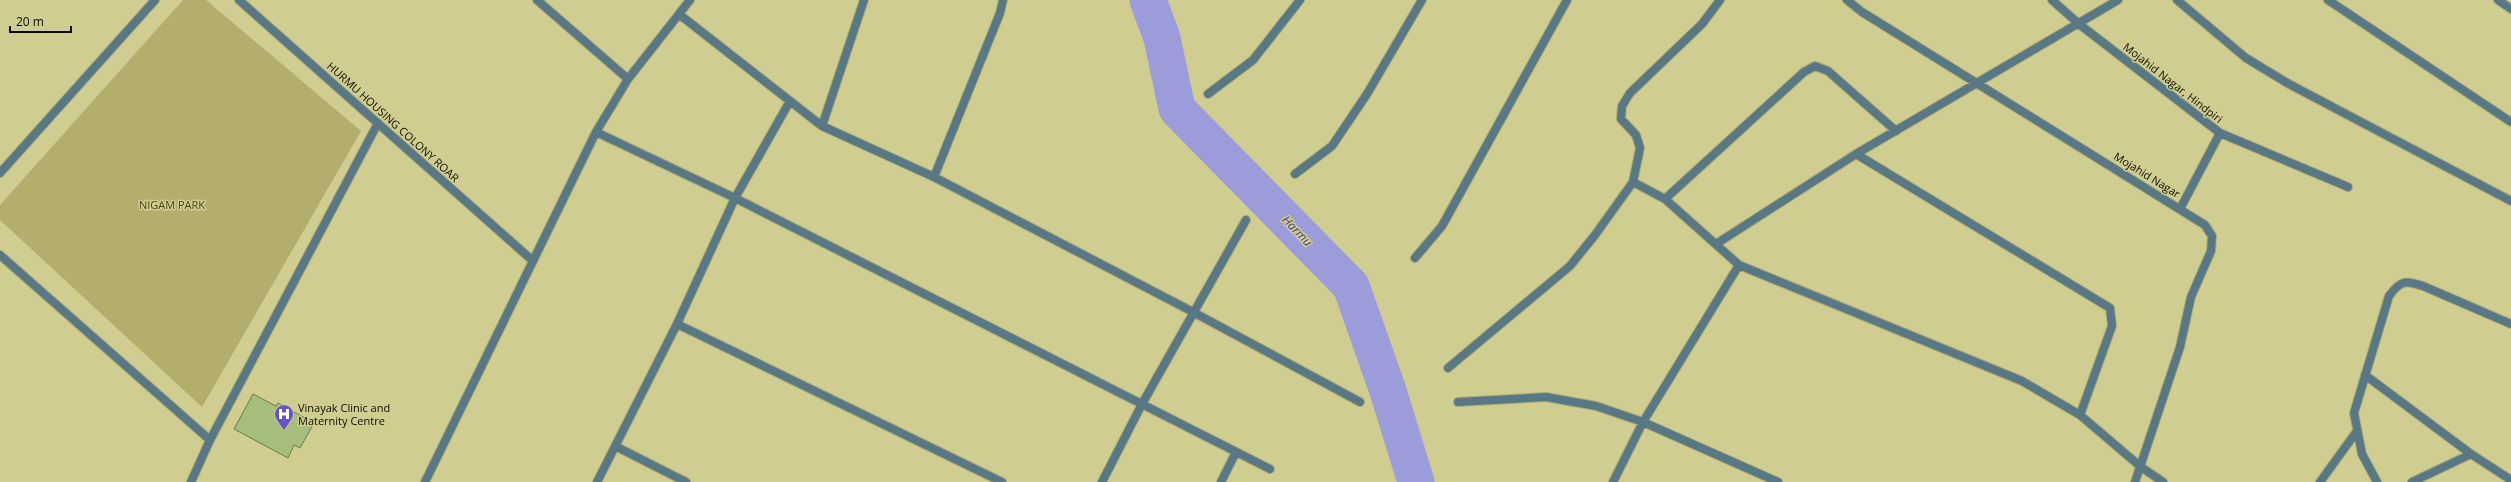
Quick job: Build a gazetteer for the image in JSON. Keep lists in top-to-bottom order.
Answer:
{
  "streets": {
    "street": ["Mojahid Nagar, Hindpiri", "HURMU HOUSING COLONY ROAR", "Mojahid Nagar"]
  },
  "water": ["Harmu"],
  "parks": ["NIGAM PARK"],
  "places": {
    "hospital": ["Vinayak Clinic and Maternity Centre"]
  },
  "scale_bar": "20 m"
}
